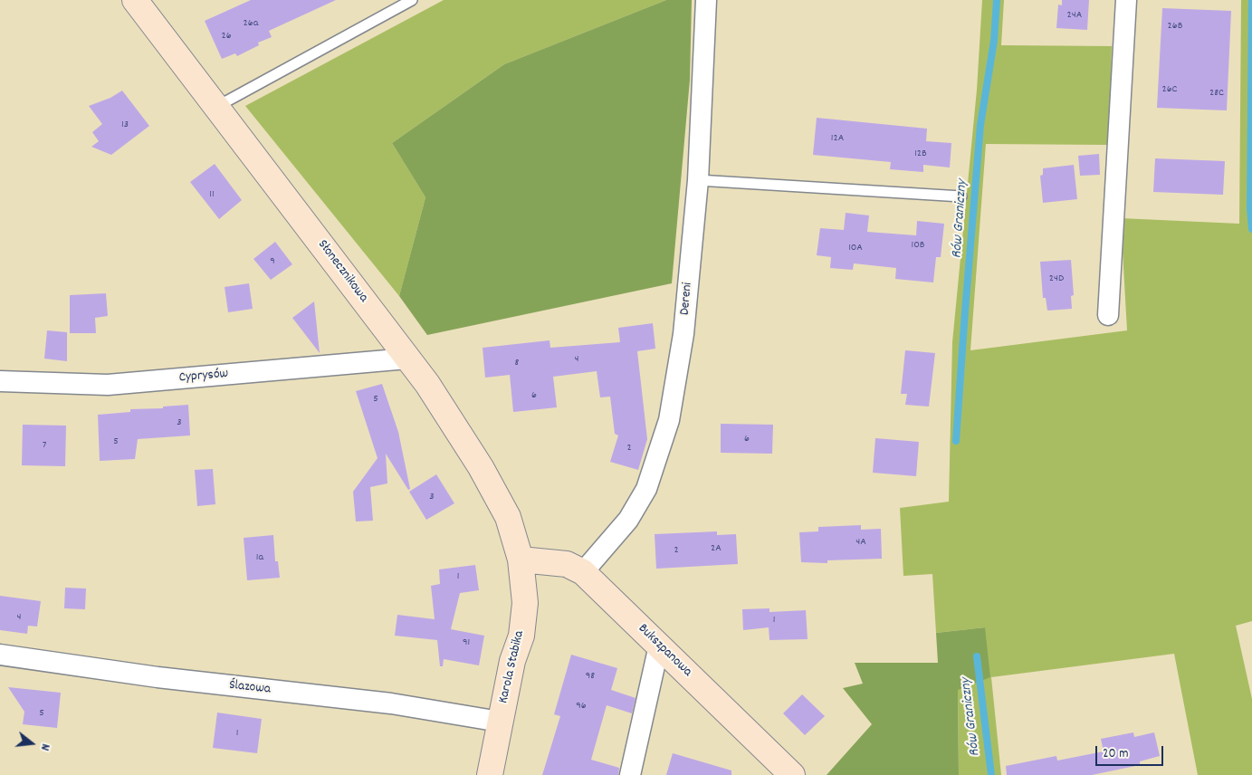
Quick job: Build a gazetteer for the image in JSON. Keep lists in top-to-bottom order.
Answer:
{
  "streets": {
    "street": [
      "Słonecznikowa",
      "Dereni",
      "Cyprysów",
      "Bukszpanowa",
      "Karola Stabika",
      "Ślazowa"
    ]
  },
  "crossings": [
    ["Słonecznikowa", "Cyprysów"],
    ["Słonecznikowa", "Bukszpanowa"],
    ["Słonecznikowa", "Karola Stabika"],
    ["Dereni", "Bukszpanowa"],
    ["Bukszpanowa", "Karola Stabika"],
    ["Karola Stabika", "Ślazowa"]
  ],
  "water": ["Rów Graniczny"],
  "house_numbers": [
    "24A",
    "26a",
    "26B",
    "26",
    "26C",
    "28C",
    "13",
    "12A",
    "12B",
    "11",
    "10B",
    "10A",
    "9",
    "24D",
    "4",
    "8",
    "6",
    "5",
    "3",
    "6",
    "5",
    "7",
    "2",
    "3",
    "4A",
    "2A",
    "2",
    "1a",
    "1",
    "4",
    "1",
    "91",
    "98",
    "96",
    "5",
    "1"
  ],
  "scale_bar": "20 m",
  "north": "right"
}
